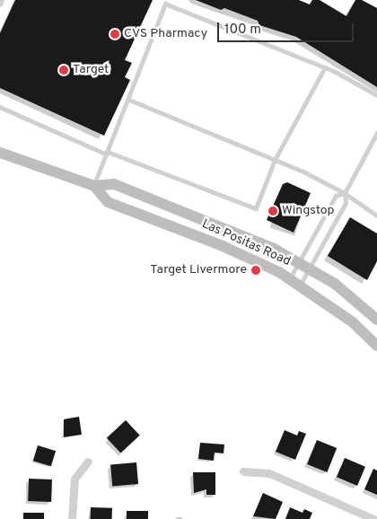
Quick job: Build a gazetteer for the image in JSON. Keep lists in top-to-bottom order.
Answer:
{
  "streets": {
    "main road": ["Las Positas Road"]
  },
  "places": [
    "CVS Pharmacy",
    "Target",
    "Wingstop",
    "Target Livermore"
  ],
  "scale_bar": "100 m"
}
